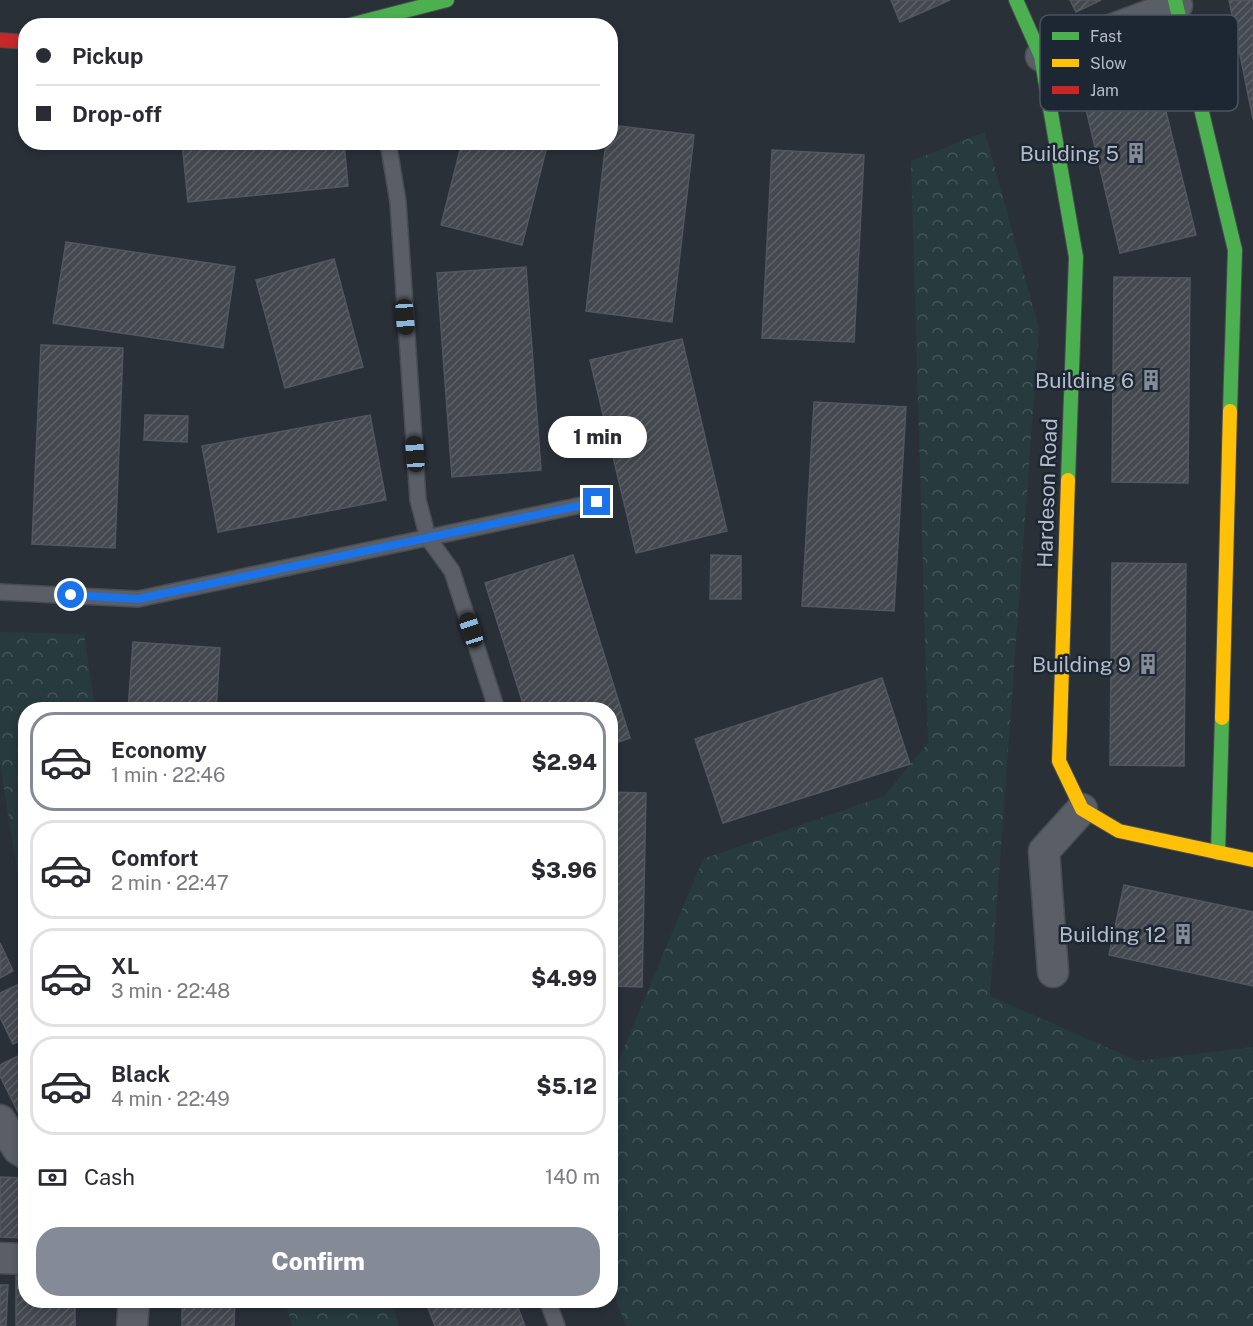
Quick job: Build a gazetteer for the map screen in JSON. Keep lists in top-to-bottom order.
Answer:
{
  "streets": {
    "street": ["Hardeson Road"]
  },
  "places": {
    "building": [
      "Building 5",
      "Building 6",
      "Building 9",
      "Building 12"
    ]
  },
  "legend": ["Fast", "Slow", "Jam"],
  "page": {
    "banner": ["Pickup", "Drop-off"],
    "bubble": "1 min",
    "list": [
      {
        "name": "Economy",
        "note": "1 min · 22:46",
        "value": "$2.94"
      },
      {
        "name": "Comfort",
        "note": "2 min · 22:47",
        "value": "$3.96"
      },
      {
        "name": "XL",
        "note": "3 min · 22:48",
        "value": "$4.99"
      },
      {
        "name": "Black",
        "note": "4 min · 22:49",
        "value": "$5.12"
      }
    ],
    "pay": ["Cash", "140 m"],
    "buttons": "Confirm"
  }
}
